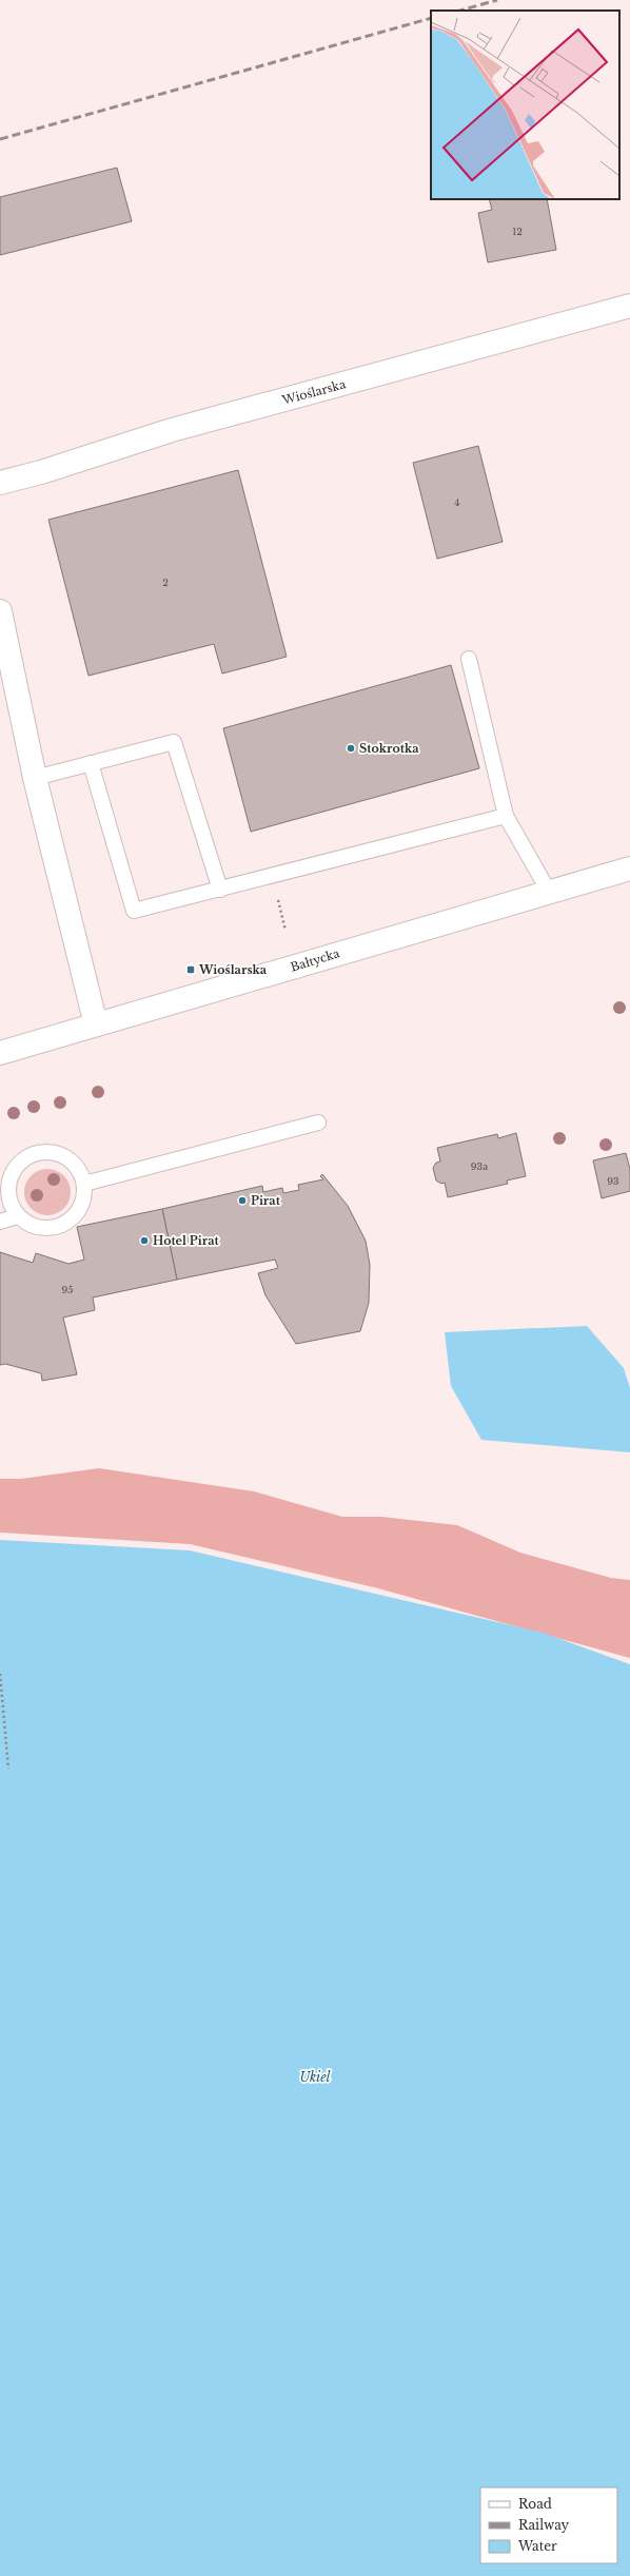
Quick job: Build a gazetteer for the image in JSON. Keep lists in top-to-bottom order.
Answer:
{
  "streets": {
    "street": ["Wioślarska", "Bałtycka"]
  },
  "water": ["Ukiel"],
  "places": {
    "other": ["Stokrotka", "Pirat", "Hotel Pirat"],
    "transit": ["Wioślarska"]
  },
  "house_numbers": [
    "12",
    "4",
    "2",
    "93a",
    "93",
    "95"
  ],
  "legend": ["Road", "Railway", "Water"]
}
